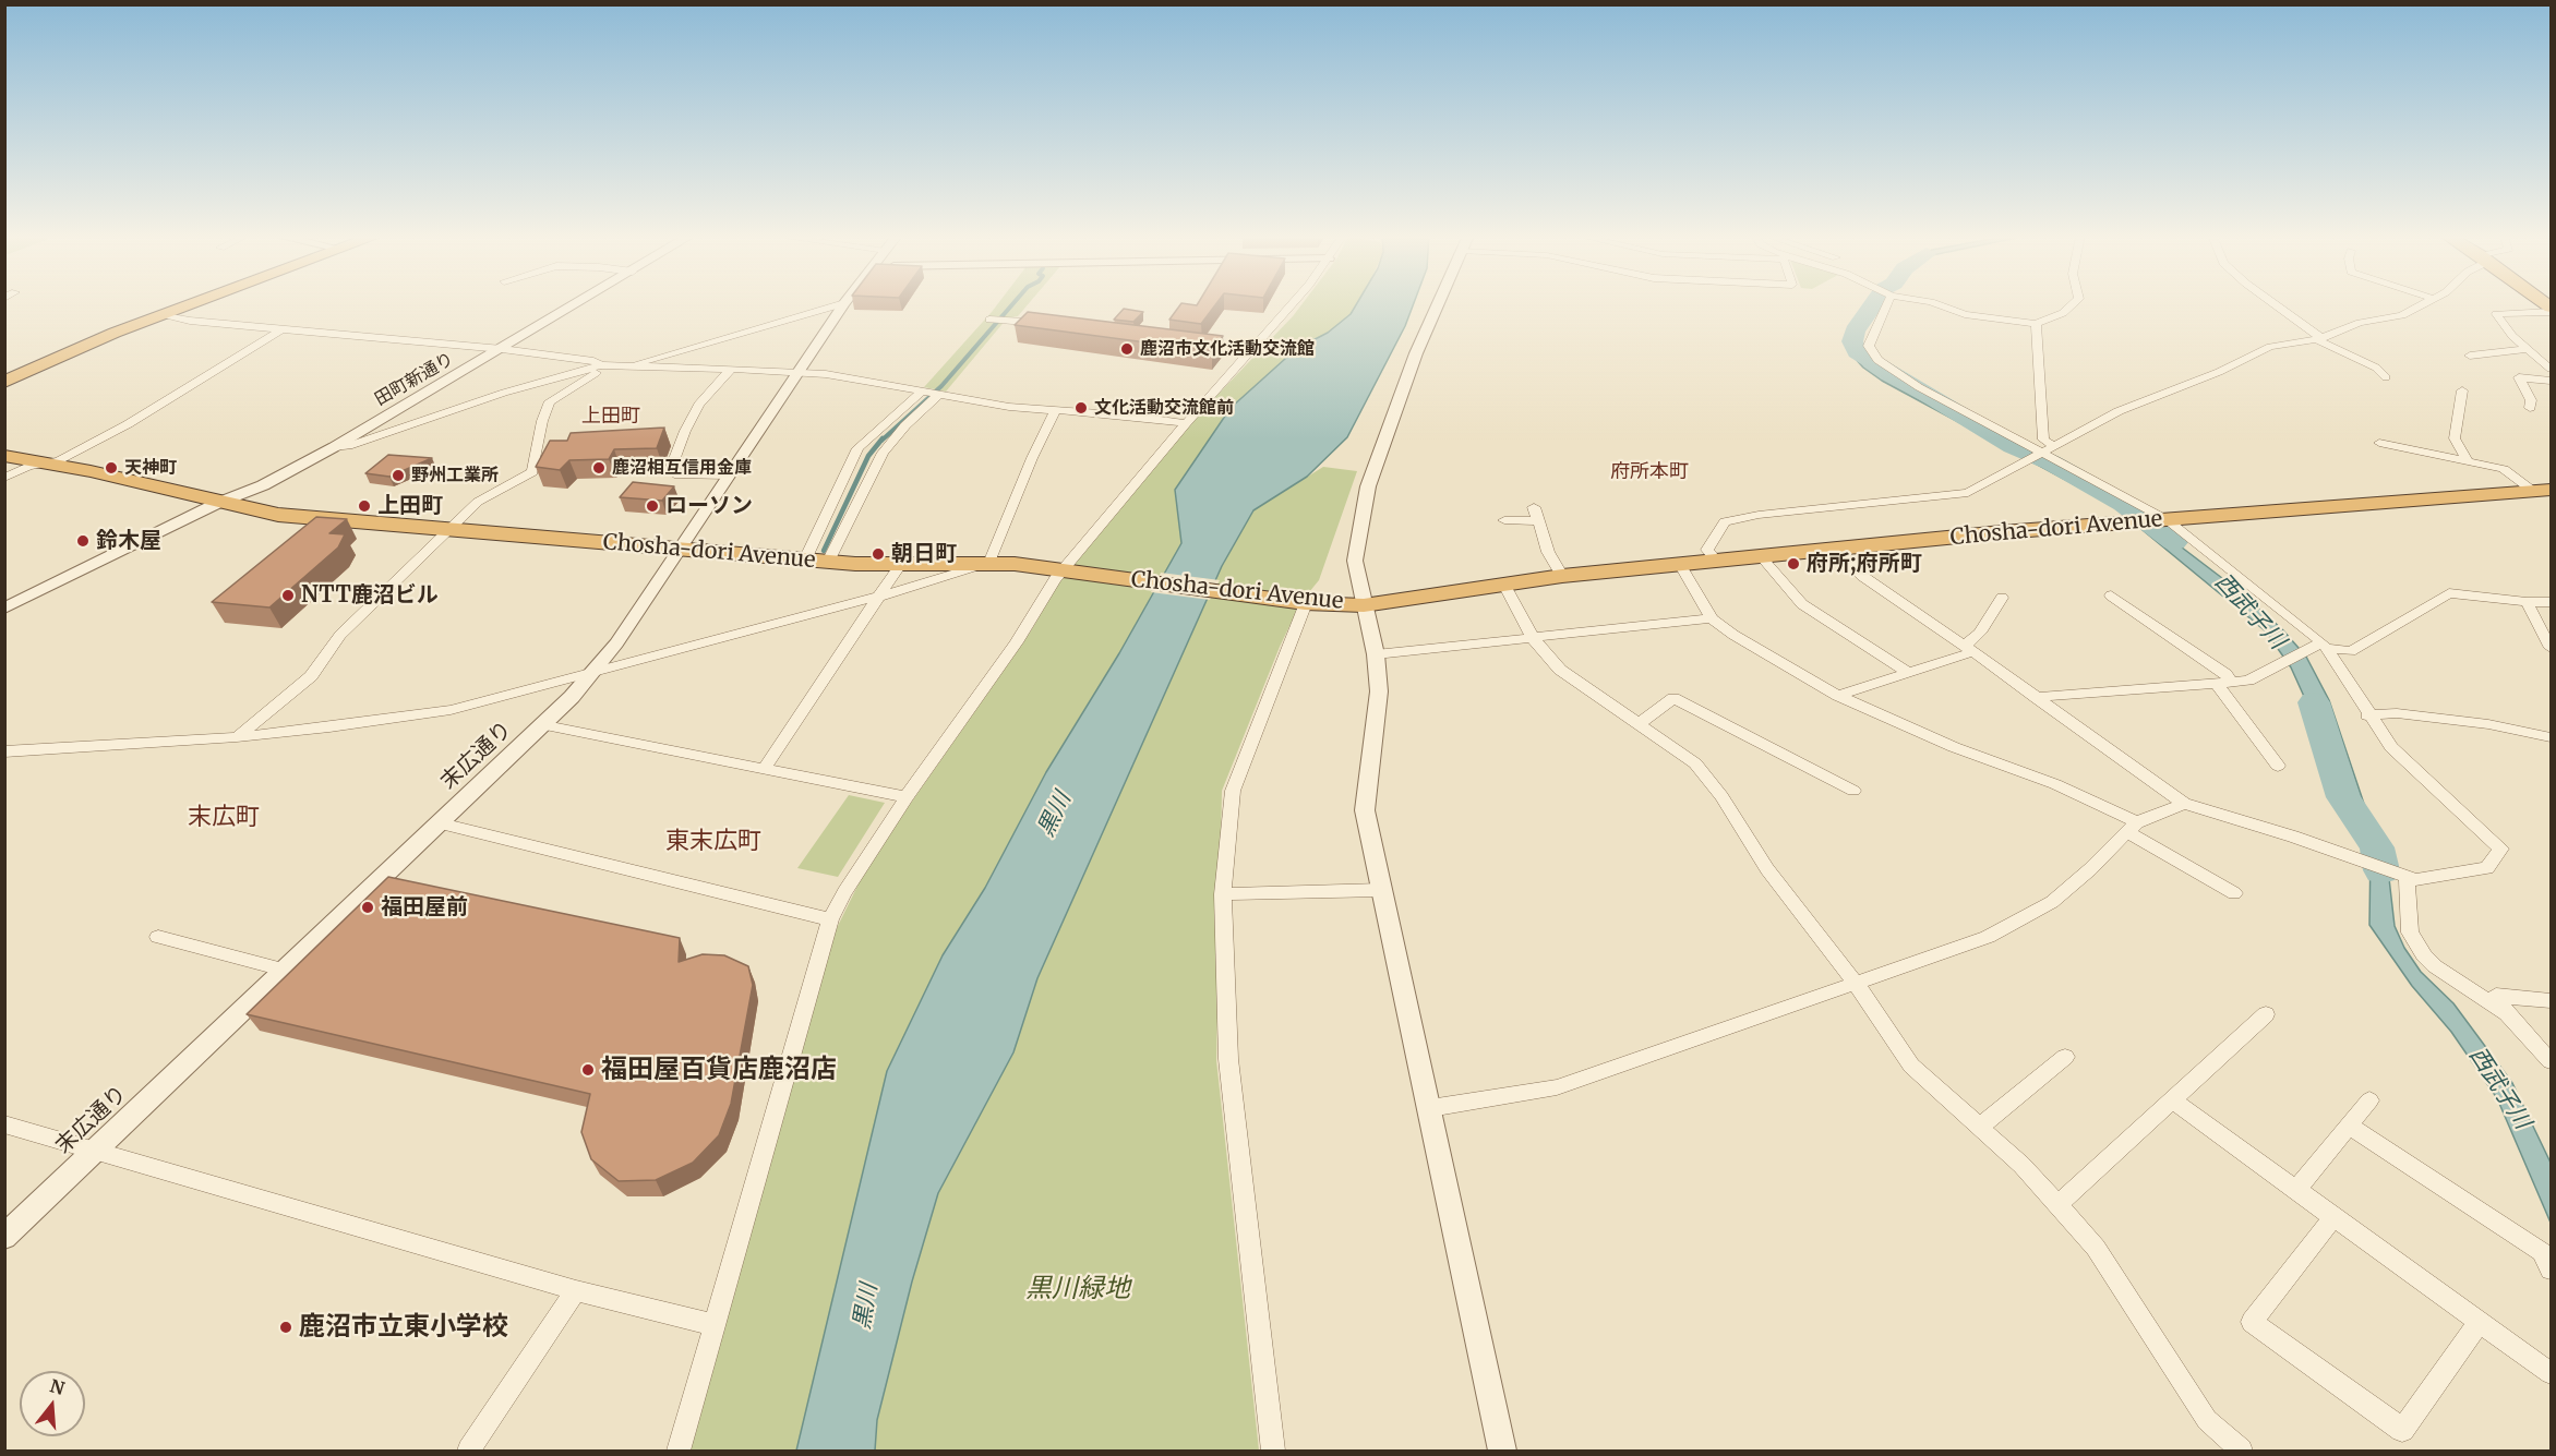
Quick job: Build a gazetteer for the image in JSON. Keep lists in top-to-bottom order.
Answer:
{
  "streets": {
    "highway": ["Chosha-dori Avenue"],
    "street": ["田町新通り", "末広通り"]
  },
  "crossings": [
    ["田町新通り", "Chosha-dori Avenue"],
    ["Chosha-dori Avenue", "末広通り"]
  ],
  "districts": [
    "上田町",
    "府所本町",
    "末広町",
    "東末広町"
  ],
  "water": ["西武子川", "黒川"],
  "parks": ["黒川緑地"],
  "places": [
    "鹿沼市文化活動交流館",
    "文化活動交流館前",
    "天神町",
    "鹿沼相互信用金庫",
    "野州工業所",
    "上田町",
    "ローソン",
    "鈴木屋",
    "朝日町",
    "府所;府所町",
    "NTT鹿沼ビル",
    "福田屋前",
    "福田屋百貨店鹿沼店",
    "鹿沼市立東小学校"
  ],
  "north": "top"
}
